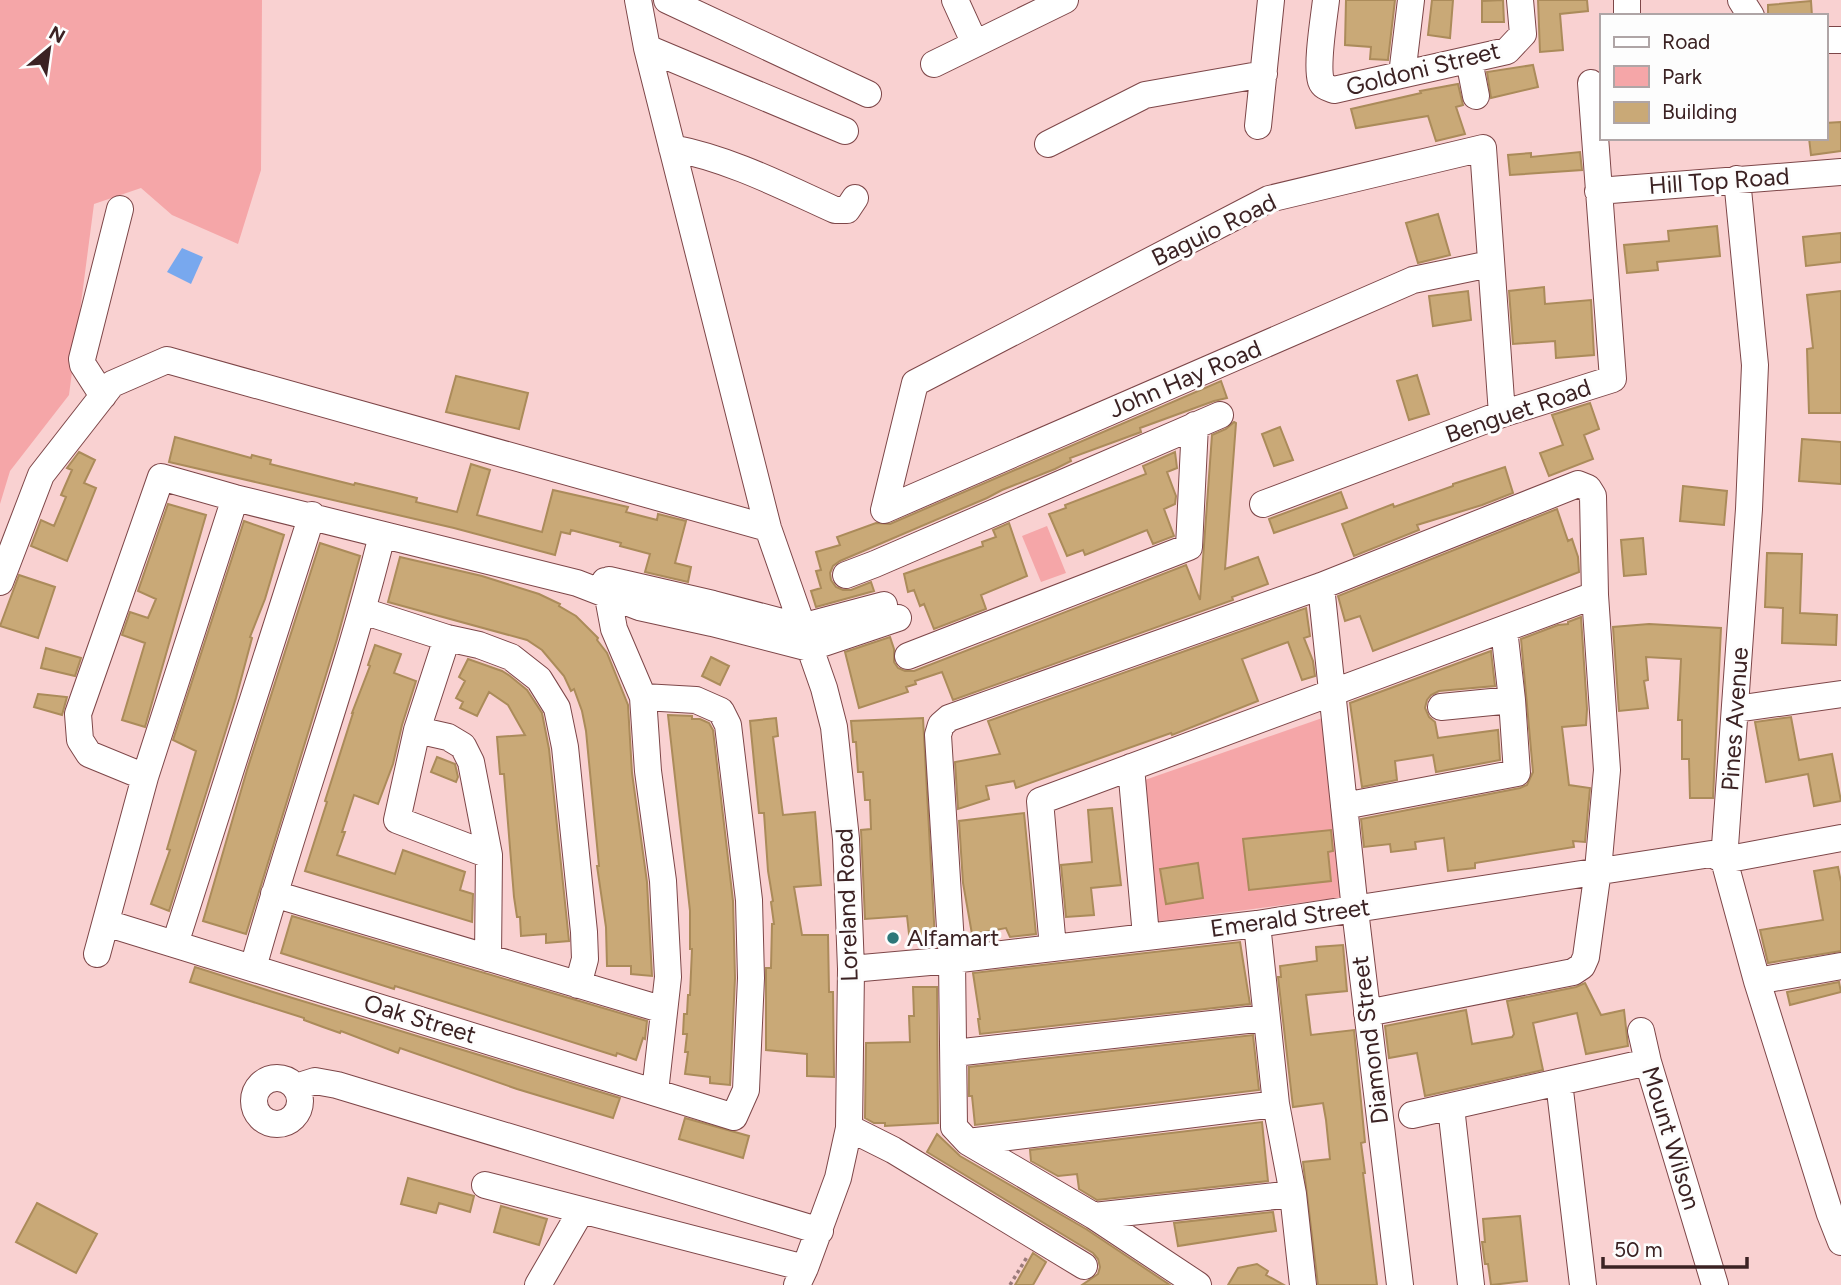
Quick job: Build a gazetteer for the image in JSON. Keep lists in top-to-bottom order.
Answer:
{
  "streets": {
    "street": [
      "Goldoni Street",
      "Hill Top Road",
      "Baguio Road",
      "John Hay Road",
      "Benguet Road",
      "Pines Avenue",
      "Loreland Road",
      "Emerald Street",
      "Oak Street",
      "Diamond Street",
      "Mount Wilson"
    ]
  },
  "crossings": [
    ["Hill Top Road", "Benguet Road"],
    ["Hill Top Road", "Pines Avenue"],
    ["Baguio Road", "John Hay Road"],
    ["Baguio Road", "Benguet Road"],
    ["Pines Avenue", "Emerald Street"],
    ["Loreland Road", "Emerald Street"],
    ["Emerald Street", "Diamond Street"]
  ],
  "places": ["Alfamart"],
  "legend": ["Road", "Park", "Building"],
  "scale_bar": "50 m",
  "north": "top right"
}
